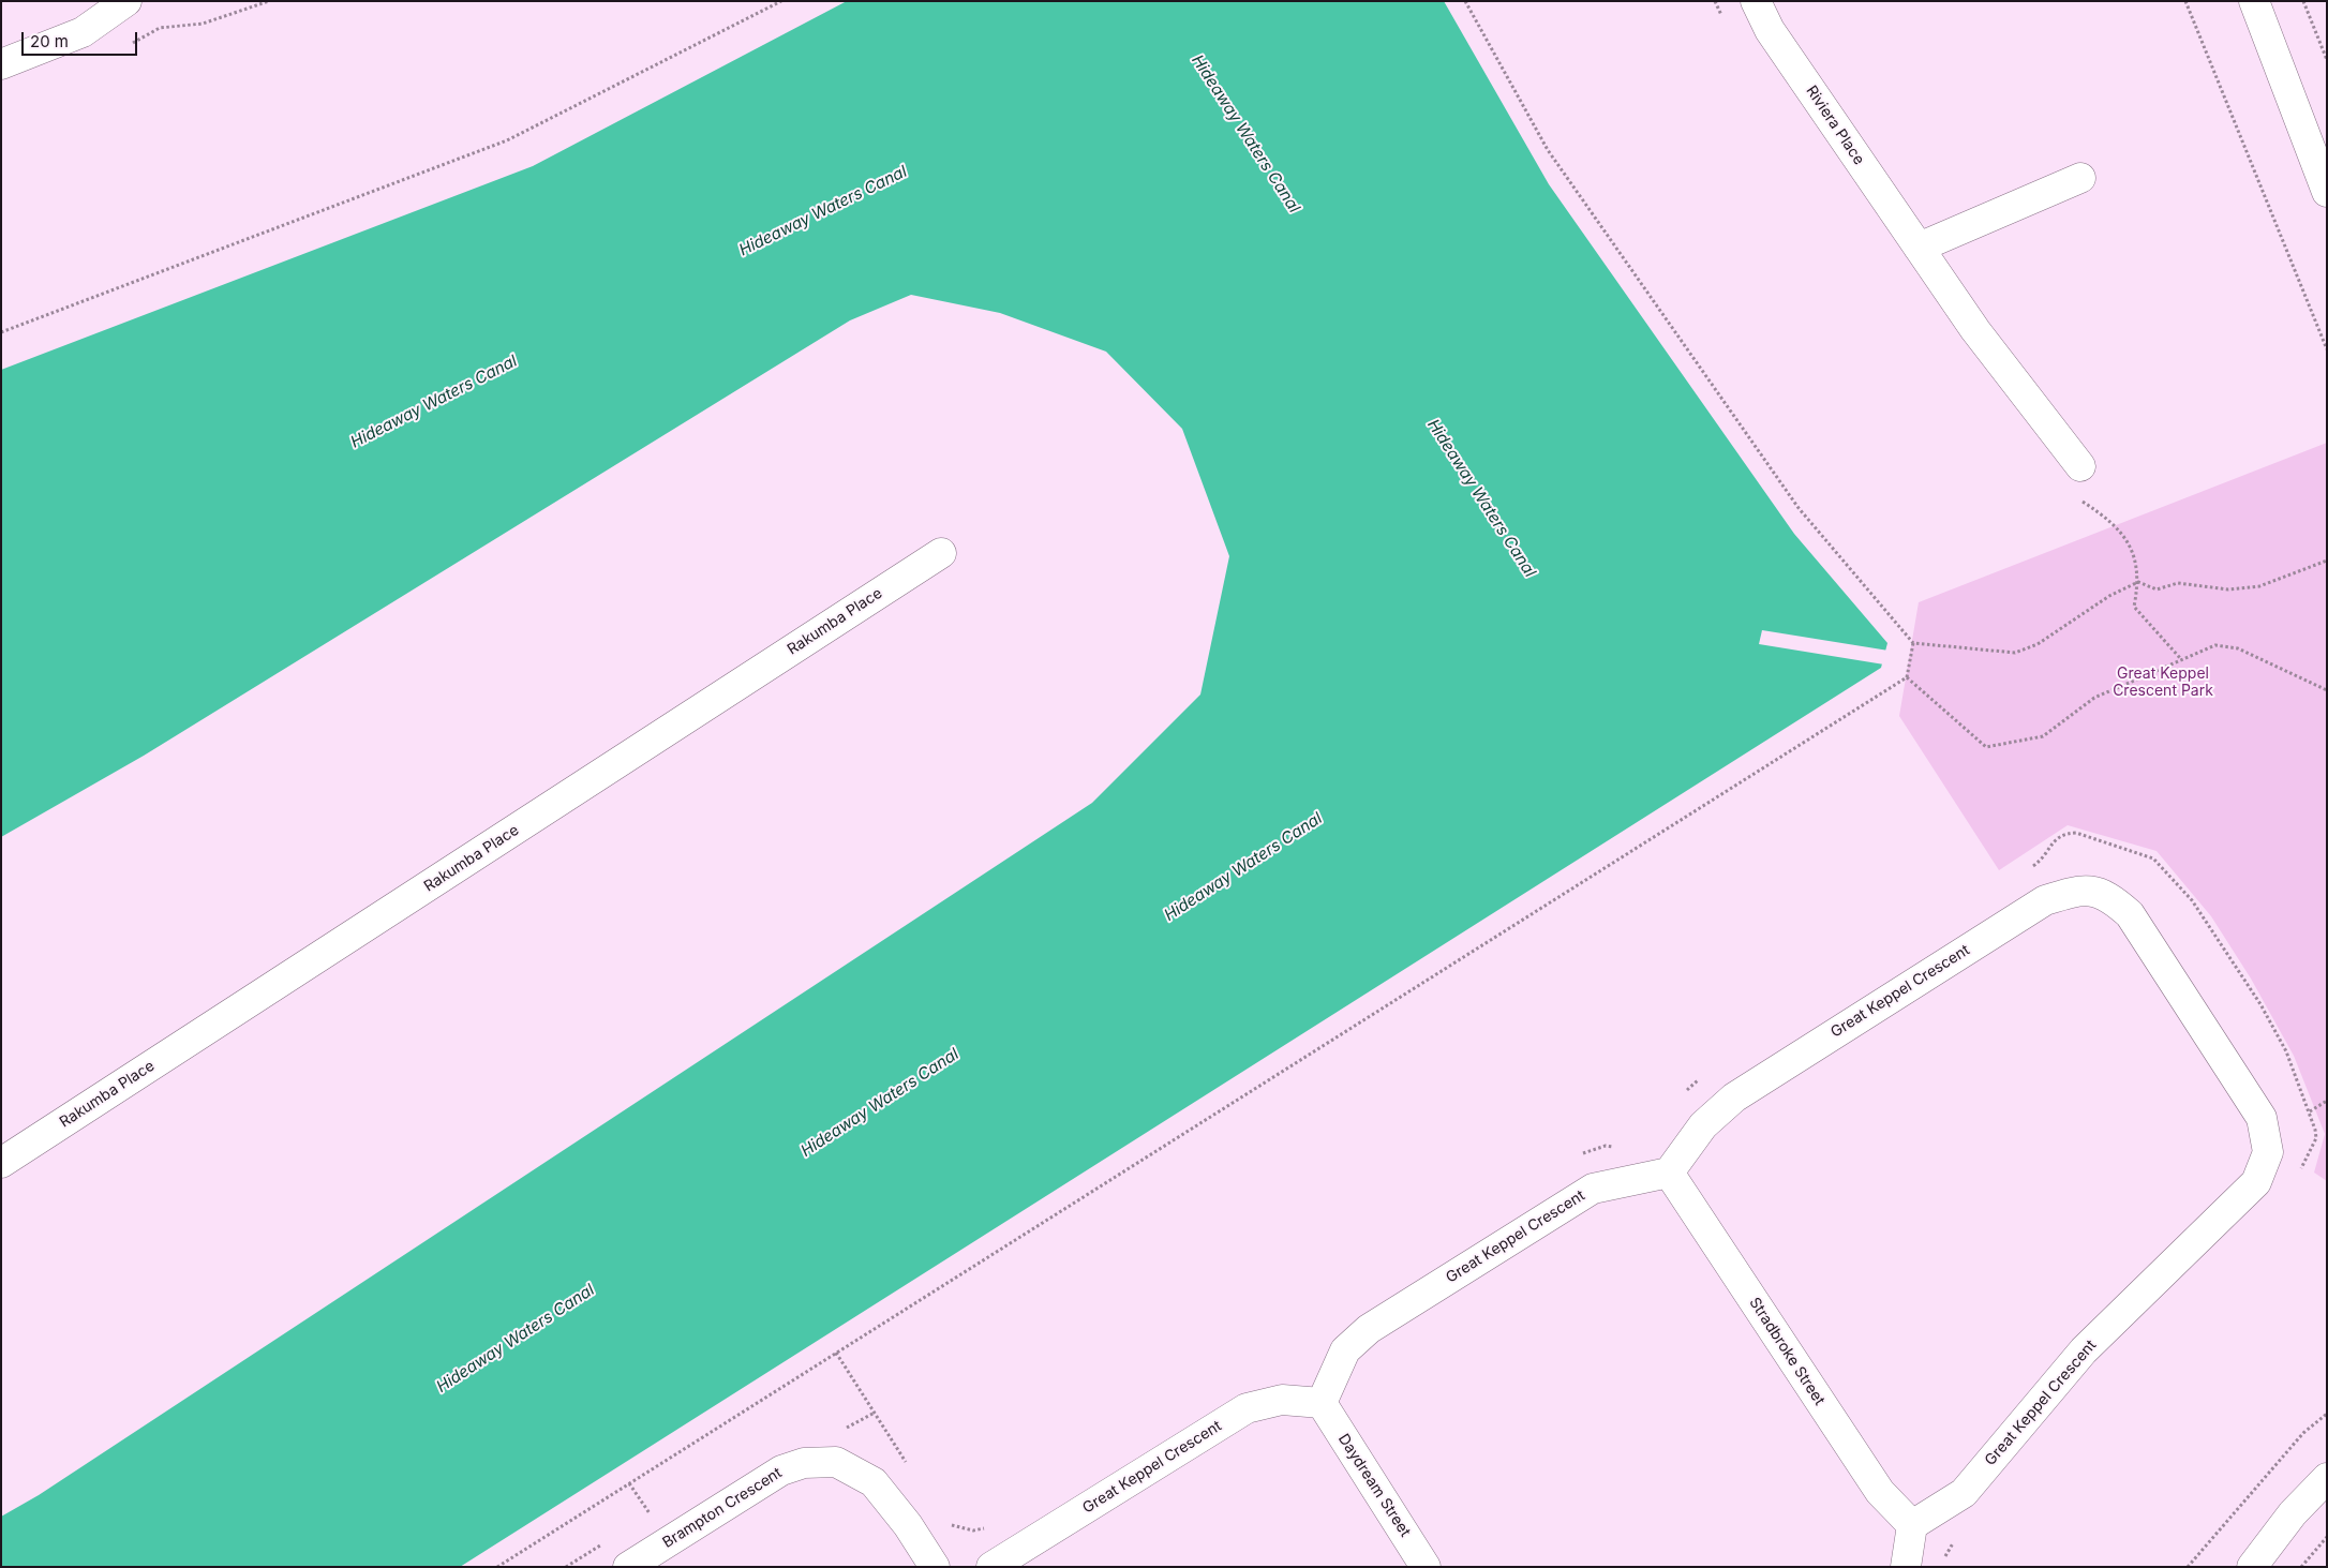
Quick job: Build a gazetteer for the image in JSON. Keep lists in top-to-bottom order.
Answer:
{
  "streets": {
    "street": [
      "Riviera Place",
      "Rakumba Place",
      "Great Keppel Crescent",
      "Stradbroke Street",
      "Daydream Street",
      "Brampton Crescent"
    ]
  },
  "crossings": [
    ["Great Keppel Crescent", "Stradbroke Street"],
    ["Great Keppel Crescent", "Daydream Street"]
  ],
  "water": ["Hideaway Waters Canal"],
  "parks": ["Great Keppel Crescent Park"],
  "scale_bar": "20 m"
}
